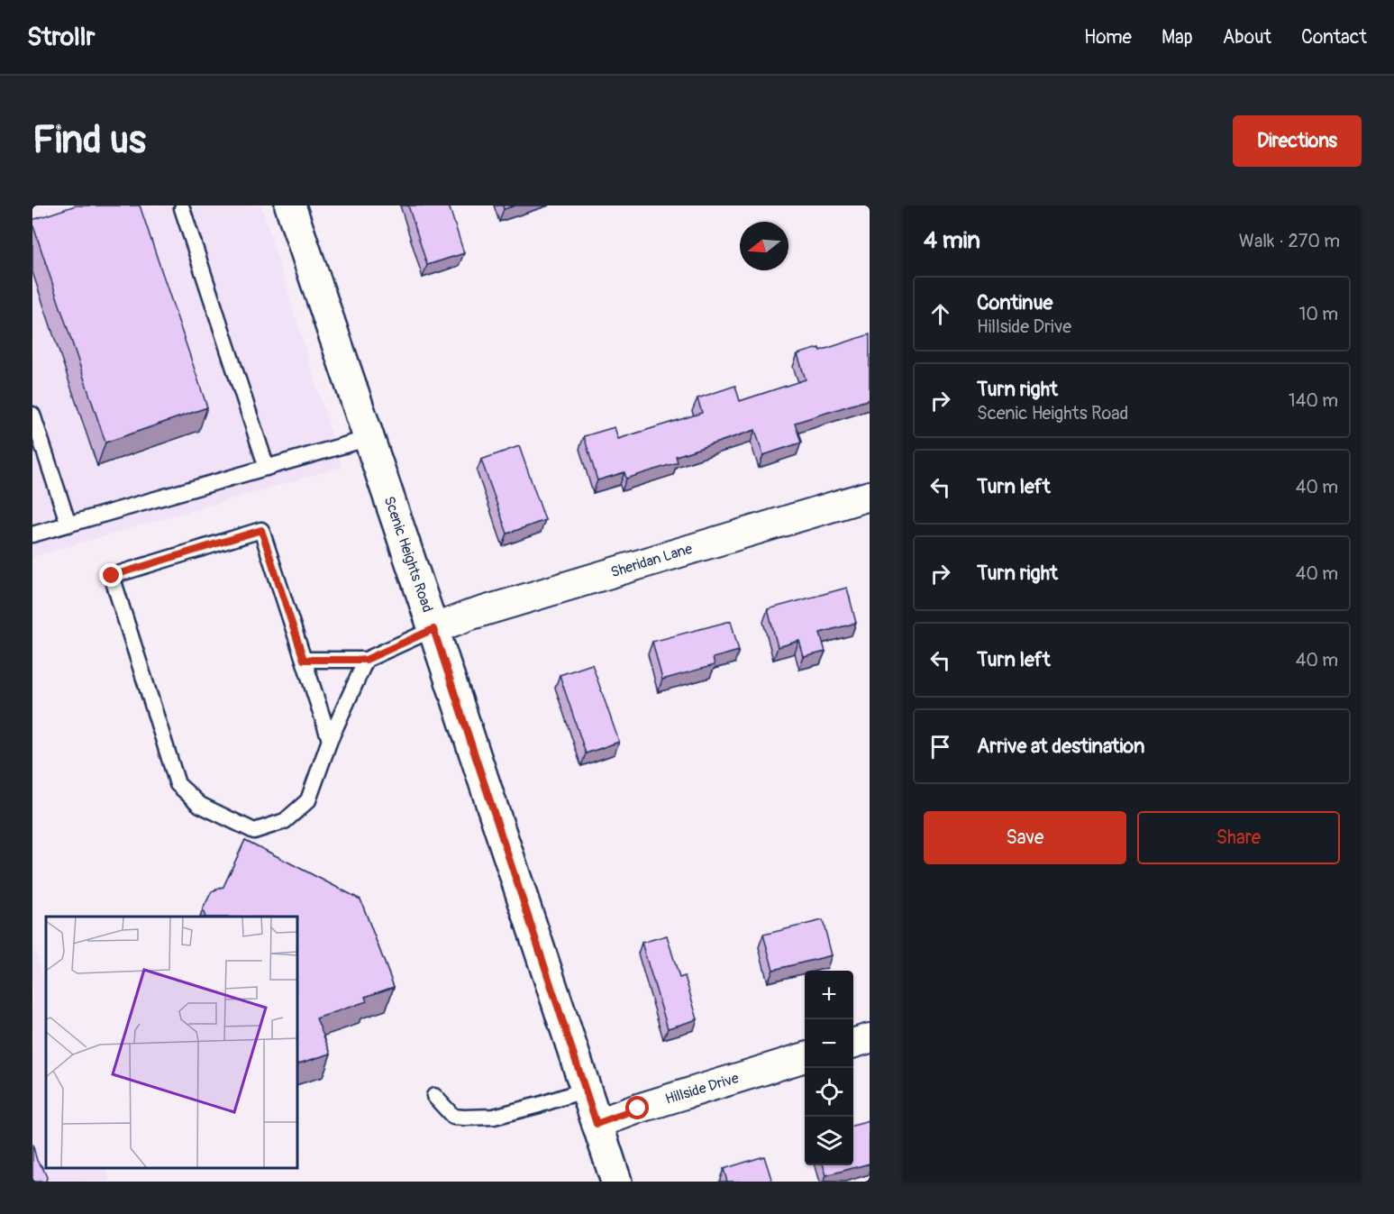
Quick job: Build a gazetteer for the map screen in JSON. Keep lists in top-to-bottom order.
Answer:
{
  "streets": {
    "street": ["Scenic Heights Road", "Sheridan Lane", "Hillside Drive"]
  },
  "crossings": [
    ["Scenic Heights Road", "Sheridan Lane"],
    ["Scenic Heights Road", "Hillside Drive"]
  ],
  "north": "left",
  "page": {
    "header": "Strollr",
    "nav": [
      "Home",
      "Map",
      "About",
      "Contact"
    ],
    "buttons": [
      "Directions",
      ["Save", "Share"]
    ],
    "title": "Find us",
    "heading": ["4 min", "Walk · 270 m"],
    "list": [
      ["Continue", "Hillside Drive", "10 m"],
      ["Turn right", "Scenic Heights Road", "140 m"],
      ["Turn left", "40 m"],
      ["Turn right", "40 m"],
      ["Turn left", "40 m"],
      "Arrive at destination"
    ],
    "map_buttons": ["+", "−"]
  }
}
